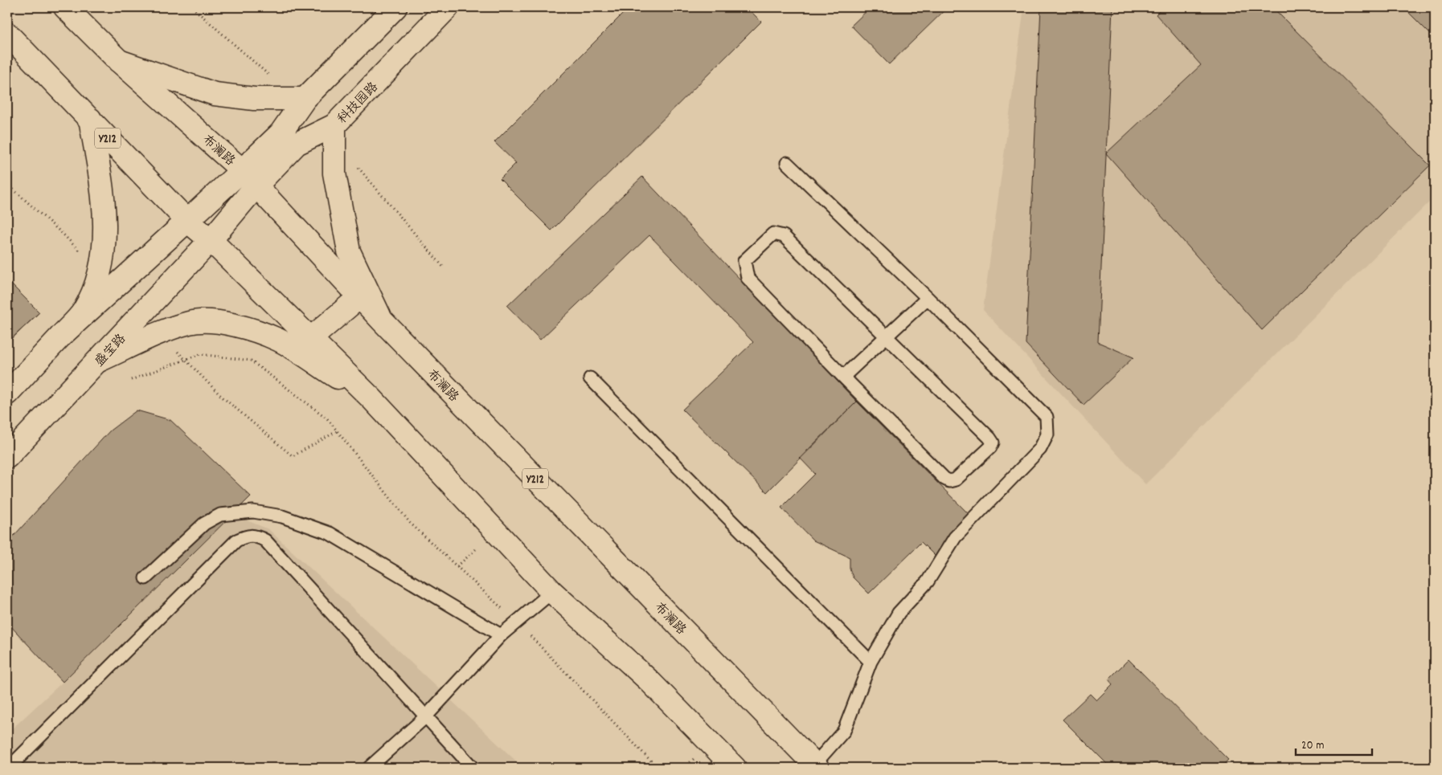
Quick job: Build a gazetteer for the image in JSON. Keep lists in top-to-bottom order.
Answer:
{
  "streets": {
    "main road": [
      "科技园路",
      "Y212",
      "布澜路",
      "盛宝路"
    ]
  },
  "crossings": [
    ["科技园路", "Y212"],
    ["科技园路", "布澜路"],
    ["科技园路", "盛宝路"],
    ["Y212", "盛宝路"]
  ],
  "scale_bar": "20 m"
}
